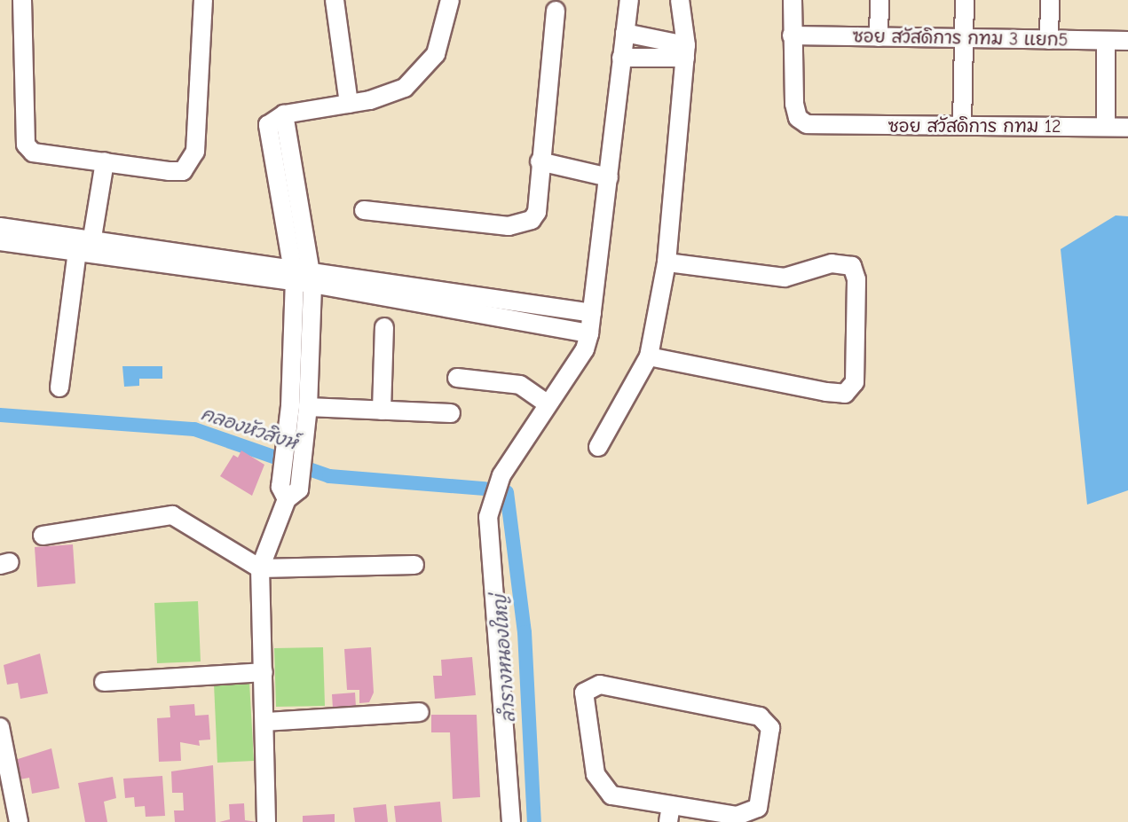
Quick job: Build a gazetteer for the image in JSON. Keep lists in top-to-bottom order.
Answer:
{
  "streets": {
    "street": ["ซอย สวัสดิการ กทม 3 แยก5", "ซอย สวัสดิการ กทม 12"]
  },
  "crossings": [
    ["ซอย สวัสดิการ กทม 3 แยก5", "ซอย สวัสดิการ กทม 12"]
  ],
  "water": ["คลองหัวสิงห์", "ลำรางหนองใหญ่"]
}
